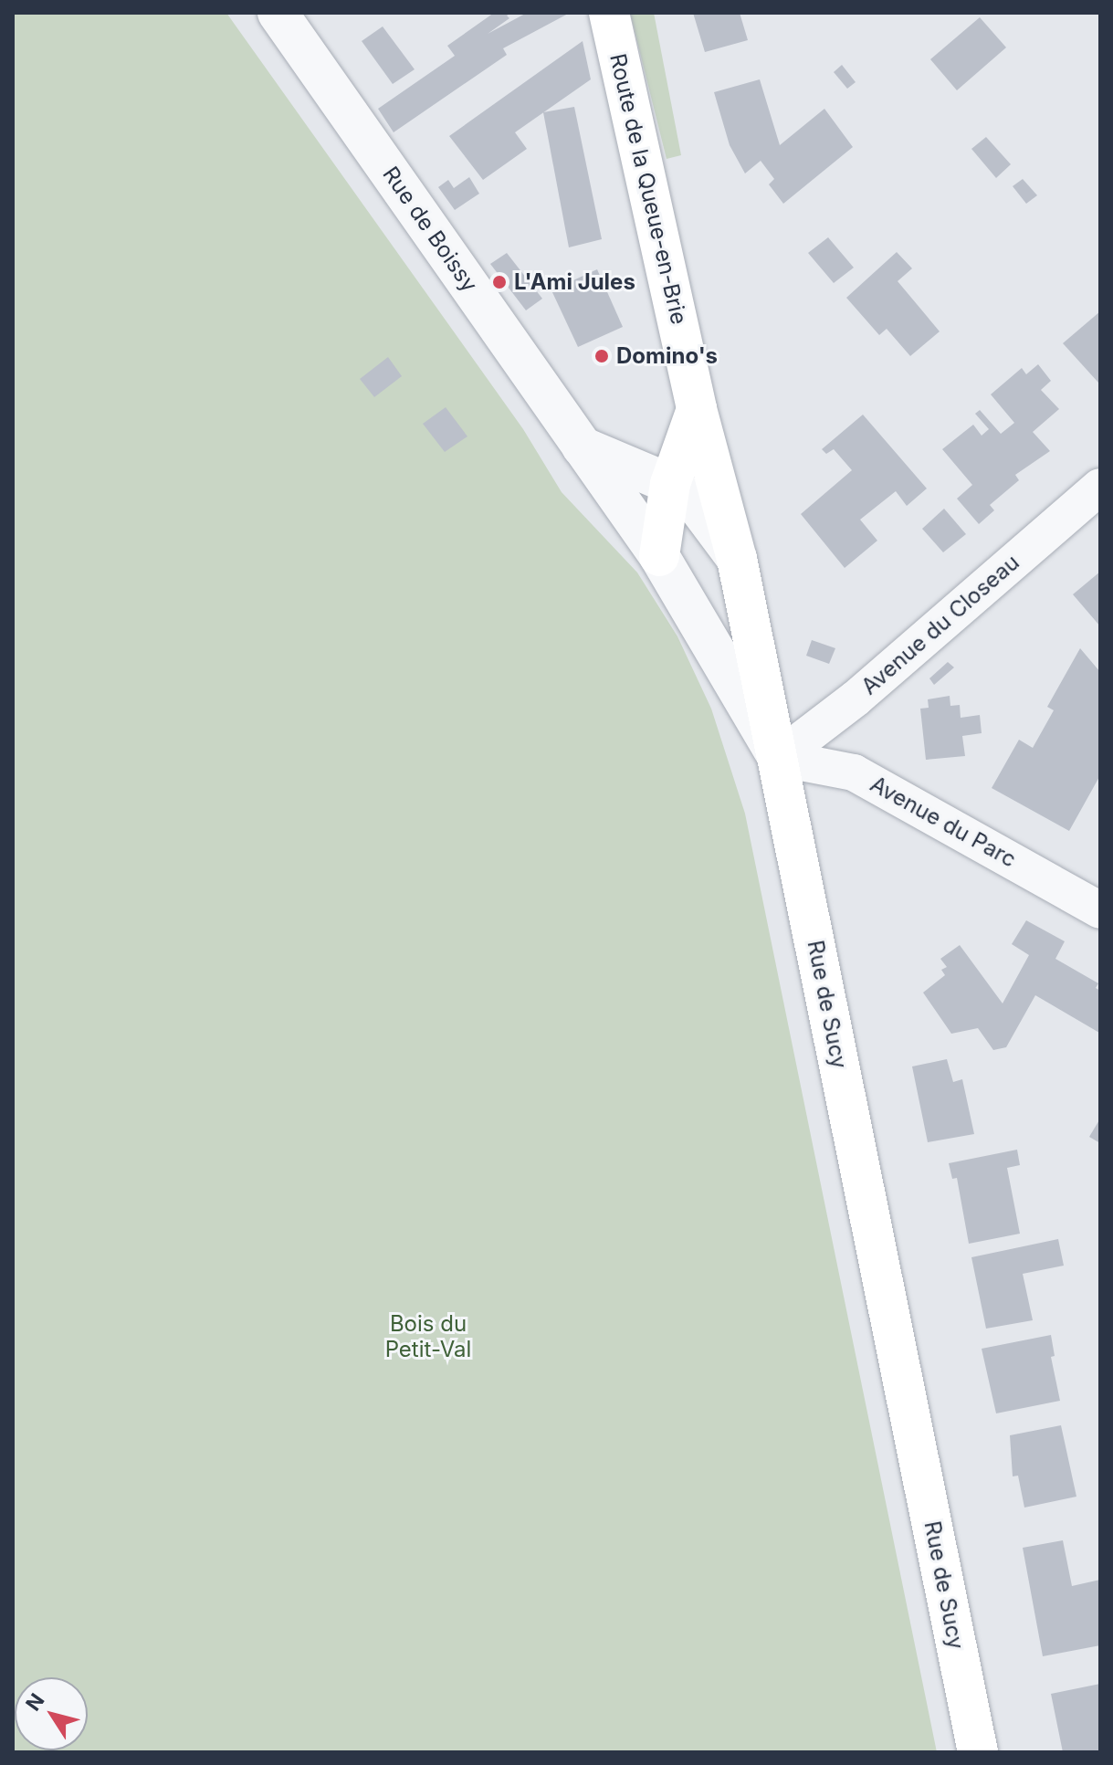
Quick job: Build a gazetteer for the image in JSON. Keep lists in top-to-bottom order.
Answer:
{
  "streets": {
    "main road": ["Route de la Queue-en-Brie", "Rue de Sucy"],
    "street": ["Rue de Boissy", "Avenue du Closeau", "Avenue du Parc"]
  },
  "crossings": [
    ["Route de la Queue-en-Brie", "Rue de Sucy"],
    ["Rue de Boissy", "Avenue du Closeau"],
    ["Rue de Boissy", "Avenue du Parc"],
    ["Rue de Boissy", "Rue de Sucy"],
    ["Avenue du Closeau", "Avenue du Parc"],
    ["Avenue du Closeau", "Rue de Sucy"],
    ["Avenue du Parc", "Rue de Sucy"]
  ],
  "parks": ["Bois du Petit-Val"],
  "places": ["L'Ami Jules", "Domino's"],
  "north": "top left"
}
